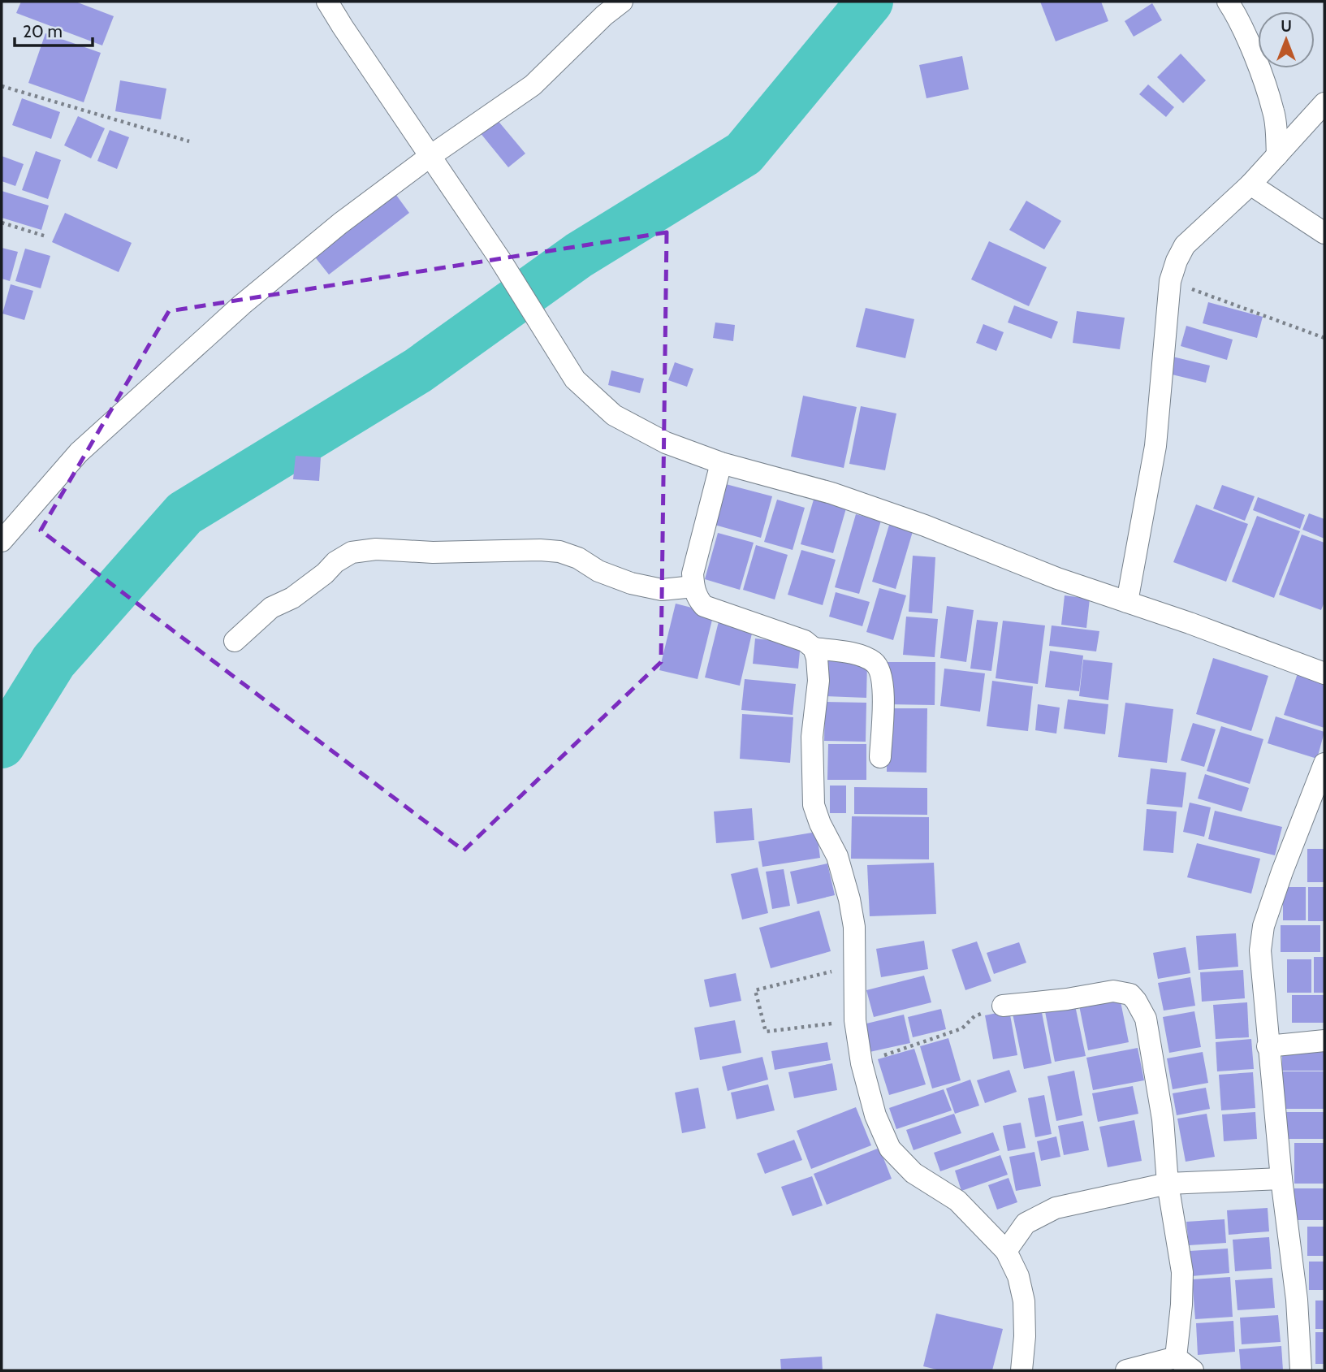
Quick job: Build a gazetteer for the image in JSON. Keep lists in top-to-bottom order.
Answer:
{
  "scale_bar": "20 m",
  "north": "top"
}
